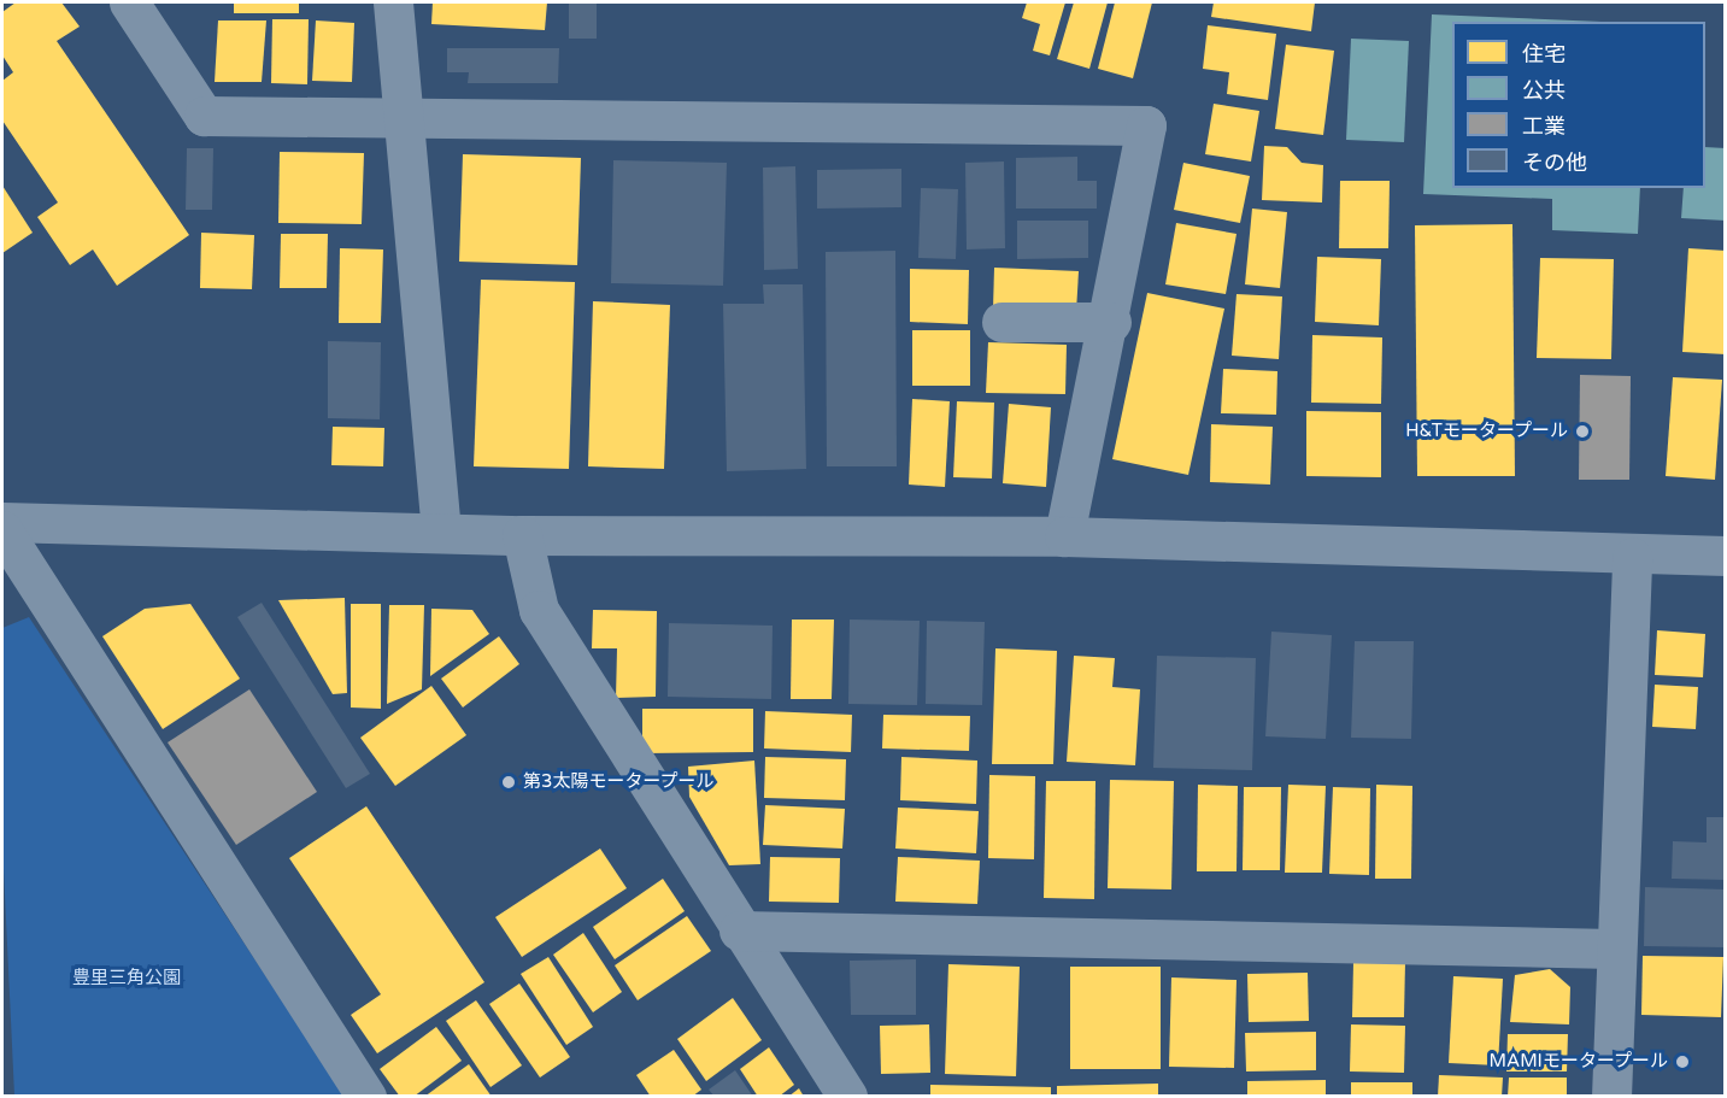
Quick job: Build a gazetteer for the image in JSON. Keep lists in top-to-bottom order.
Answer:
{
  "parks": ["豊里三角公園"],
  "places": ["H&Tモータープール", "第3太陽モータープール", "MAMIモータープール"],
  "legend": [
    "住宅",
    "公共",
    "工業",
    "その他"
  ]
}
